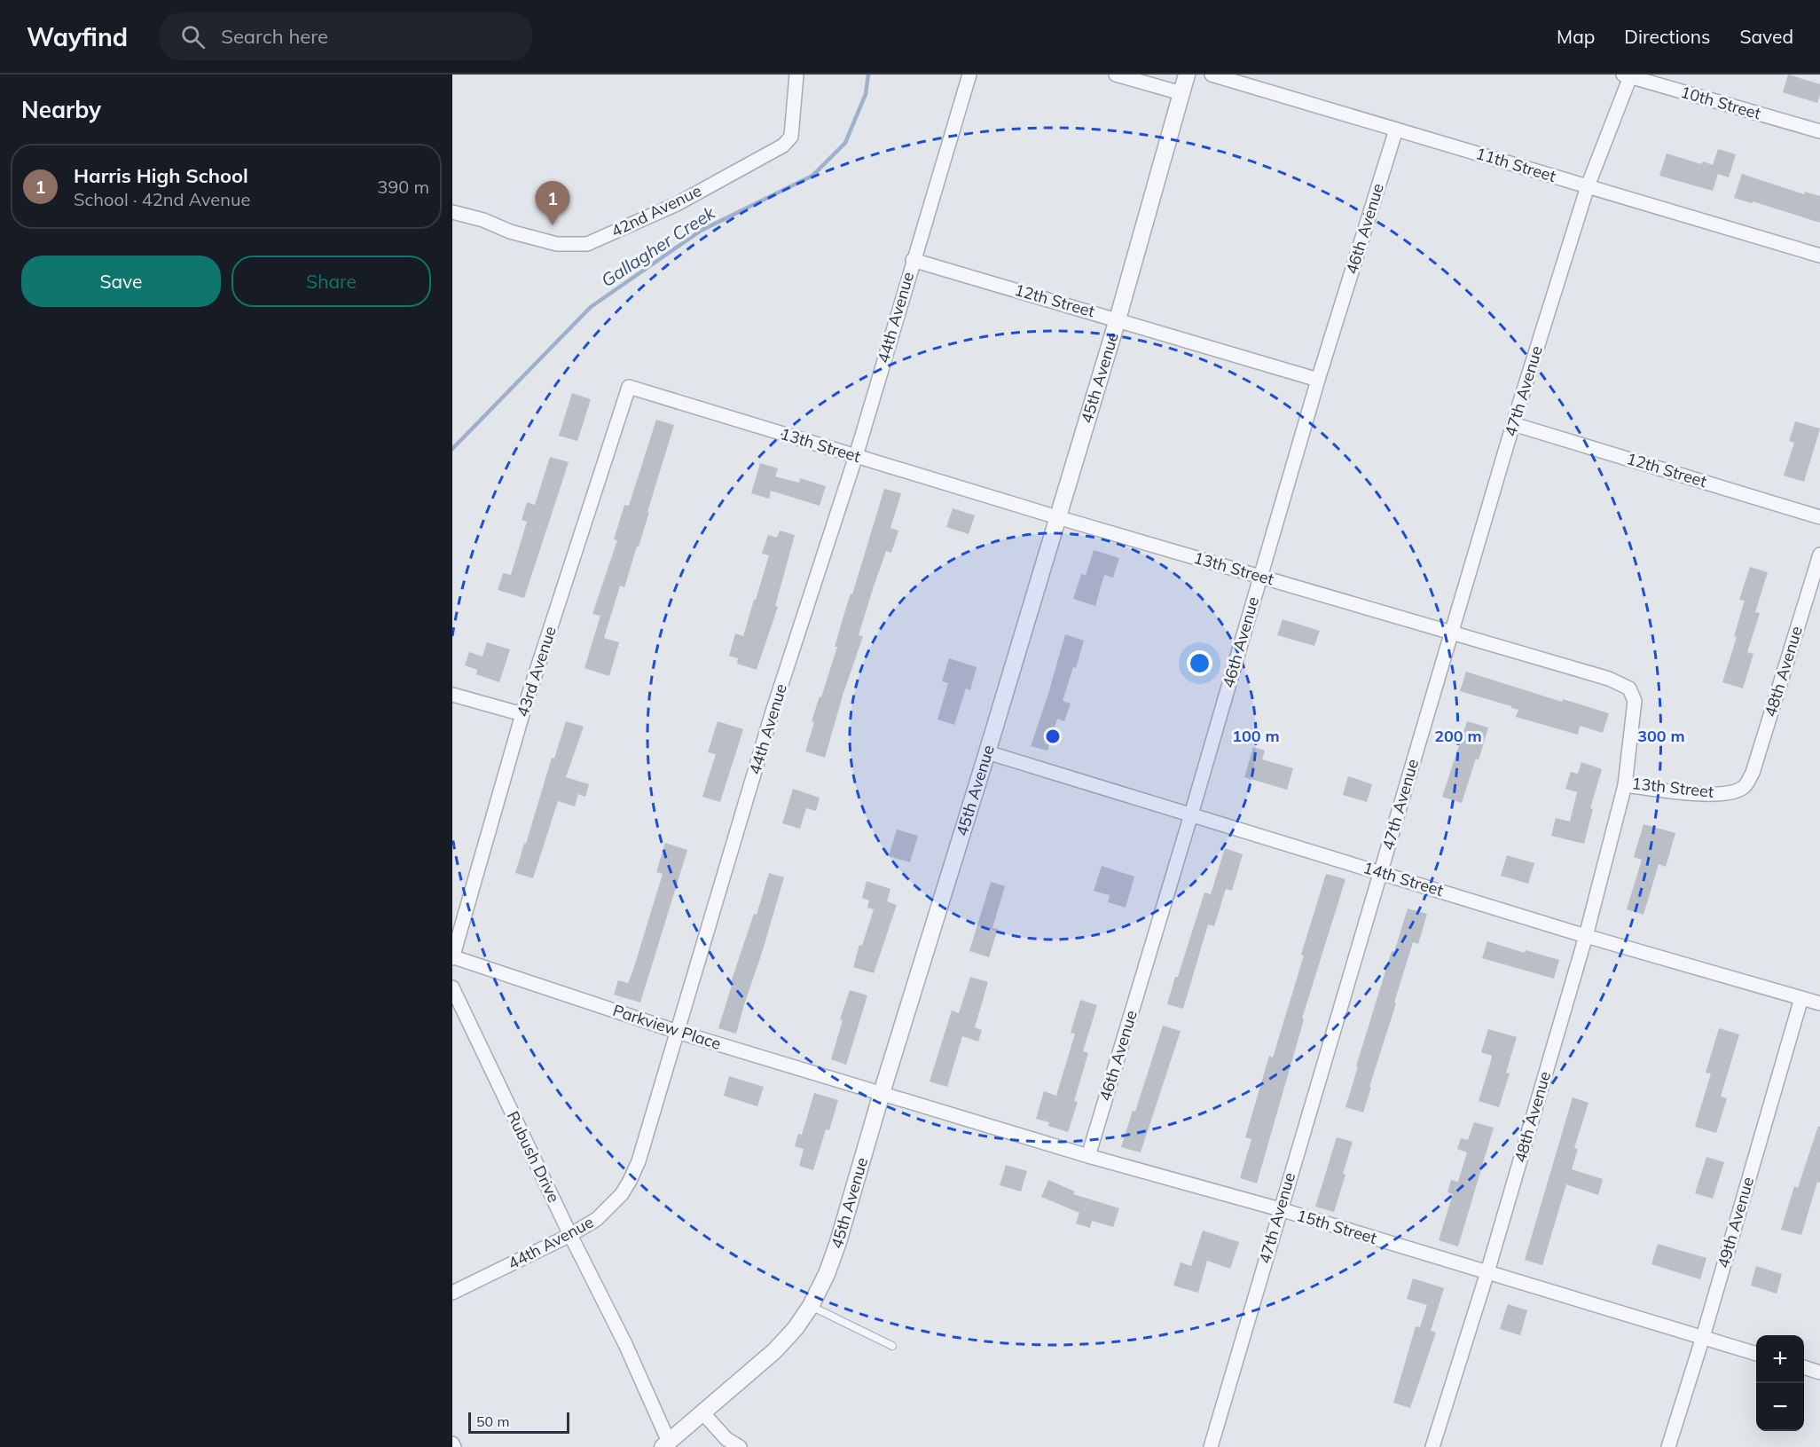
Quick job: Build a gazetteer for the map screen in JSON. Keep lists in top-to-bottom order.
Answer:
{
  "streets": {
    "street": [
      "10th Street",
      "11th Street",
      "42nd Avenue",
      "46th Avenue",
      "12th Street",
      "44th Avenue",
      "45th Avenue",
      "47th Avenue",
      "13th Street",
      "43rd Avenue",
      "48th Avenue",
      "14th Street",
      "Parkview Place",
      "Rubush Drive",
      "49th Avenue",
      "15th Street"
    ]
  },
  "crossings": [
    ["10th Street", "47th Avenue"],
    ["11th Street", "46th Avenue"],
    ["11th Street", "47th Avenue"],
    ["46th Avenue", "12th Street"],
    ["46th Avenue", "13th Street"],
    ["46th Avenue", "14th Street"],
    ["46th Avenue", "15th Street"],
    ["12th Street", "44th Avenue"],
    ["12th Street", "45th Avenue"],
    ["12th Street", "47th Avenue"],
    ["44th Avenue", "13th Street"],
    ["44th Avenue", "Parkview Place"],
    ["44th Avenue", "Rubush Drive"],
    ["45th Avenue", "13th Street"],
    ["45th Avenue", "14th Street"],
    ["45th Avenue", "Parkview Place"],
    ["45th Avenue", "Rubush Drive"],
    ["45th Avenue", "15th Street"],
    ["47th Avenue", "13th Street"],
    ["47th Avenue", "14th Street"],
    ["47th Avenue", "15th Street"],
    ["13th Street", "43rd Avenue"],
    ["13th Street", "48th Avenue"],
    ["43rd Avenue", "Parkview Place"],
    ["48th Avenue", "14th Street"],
    ["48th Avenue", "15th Street"],
    ["14th Street", "49th Avenue"],
    ["Parkview Place", "15th Street"],
    ["49th Avenue", "15th Street"]
  ],
  "water": ["Gallagher Creek"],
  "scale_bar": "50 m",
  "page": {
    "header": "Wayfind",
    "search": "Search here",
    "nav": ["Map", "Directions", "Saved"],
    "heading": "Nearby",
    "list": [
      {
        "mark": "1",
        "name": "Harris High School",
        "note": "School · 42nd Avenue",
        "value": "390 m"
      }
    ],
    "pins": "1",
    "buttons": ["Save", "Share"],
    "map_buttons": ["+", "−"],
    "scale": "50 m"
  },
  "rings": ["100 m", "200 m", "300 m"]
}
